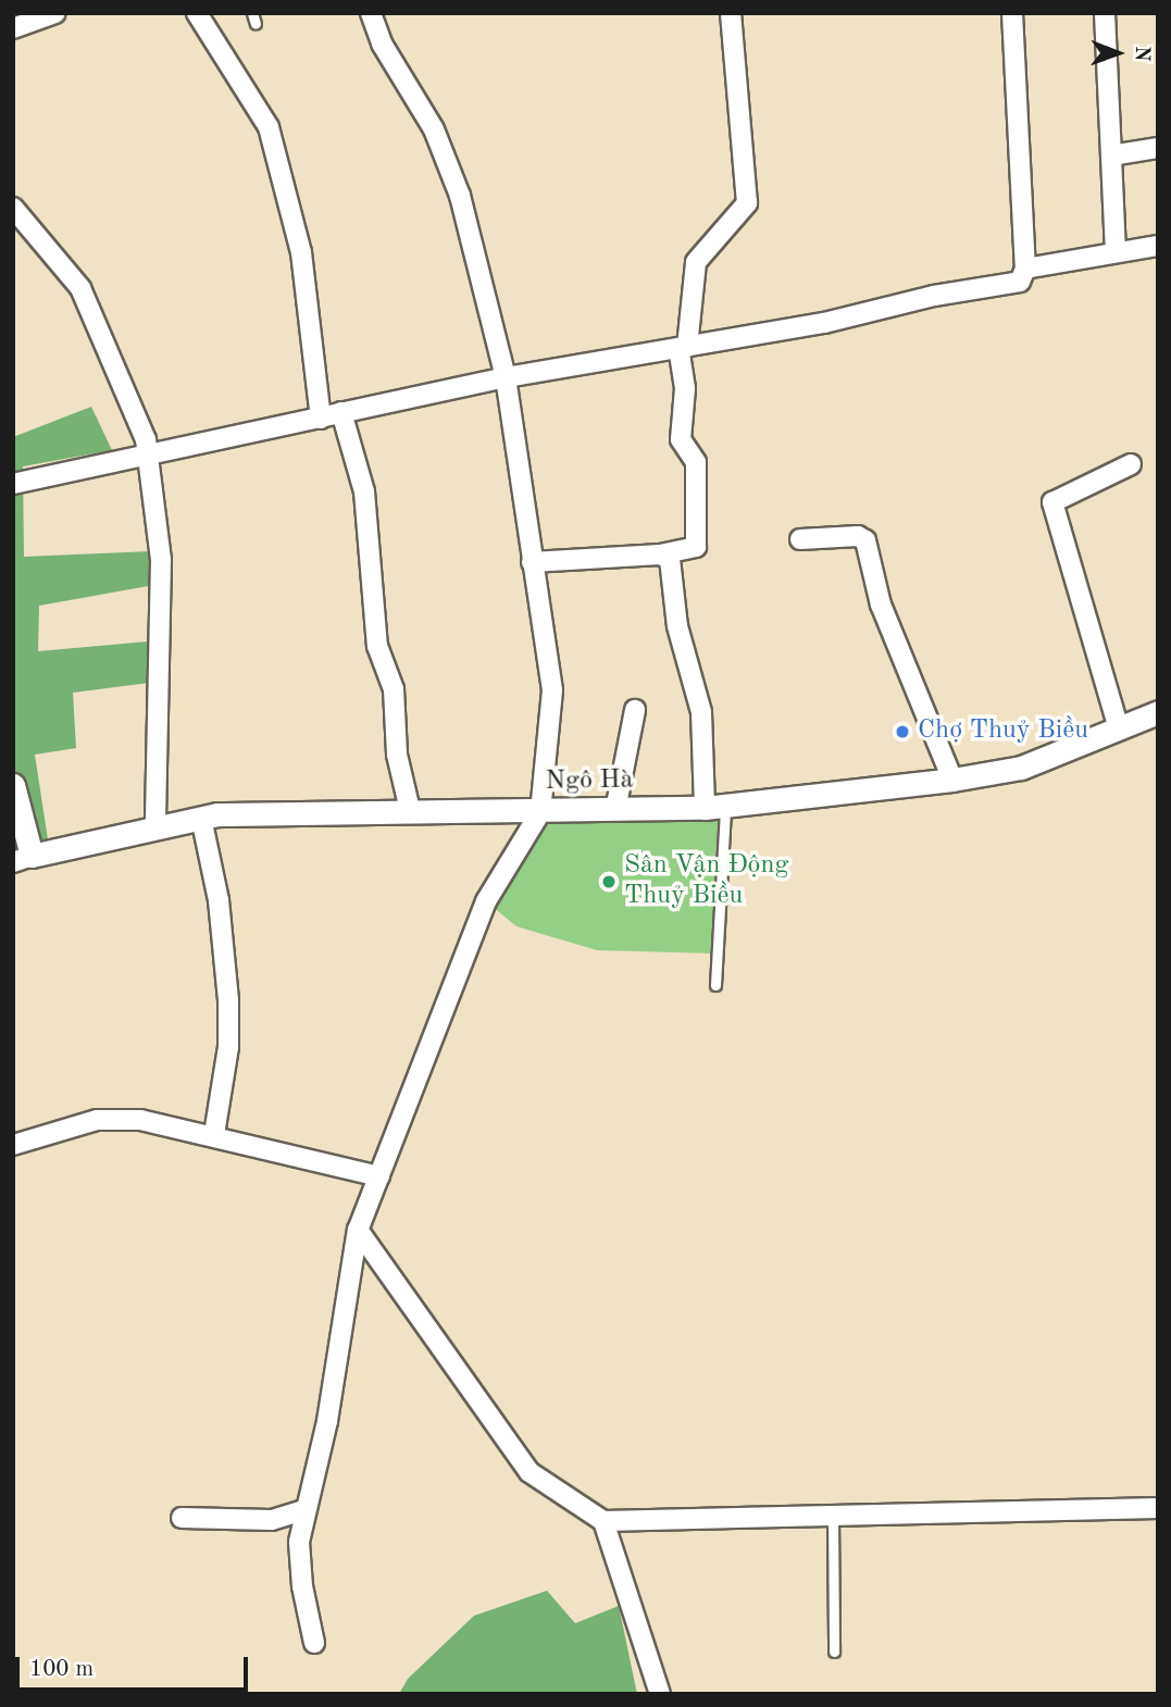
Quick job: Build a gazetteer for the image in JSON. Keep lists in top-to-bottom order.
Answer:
{
  "streets": {
    "street": ["Ngô Hà"]
  },
  "places": ["Chợ Thuỷ Biều", "Sân Vận Động Thuỷ Biều"],
  "scale_bar": "100 m",
  "north": "right"
}
